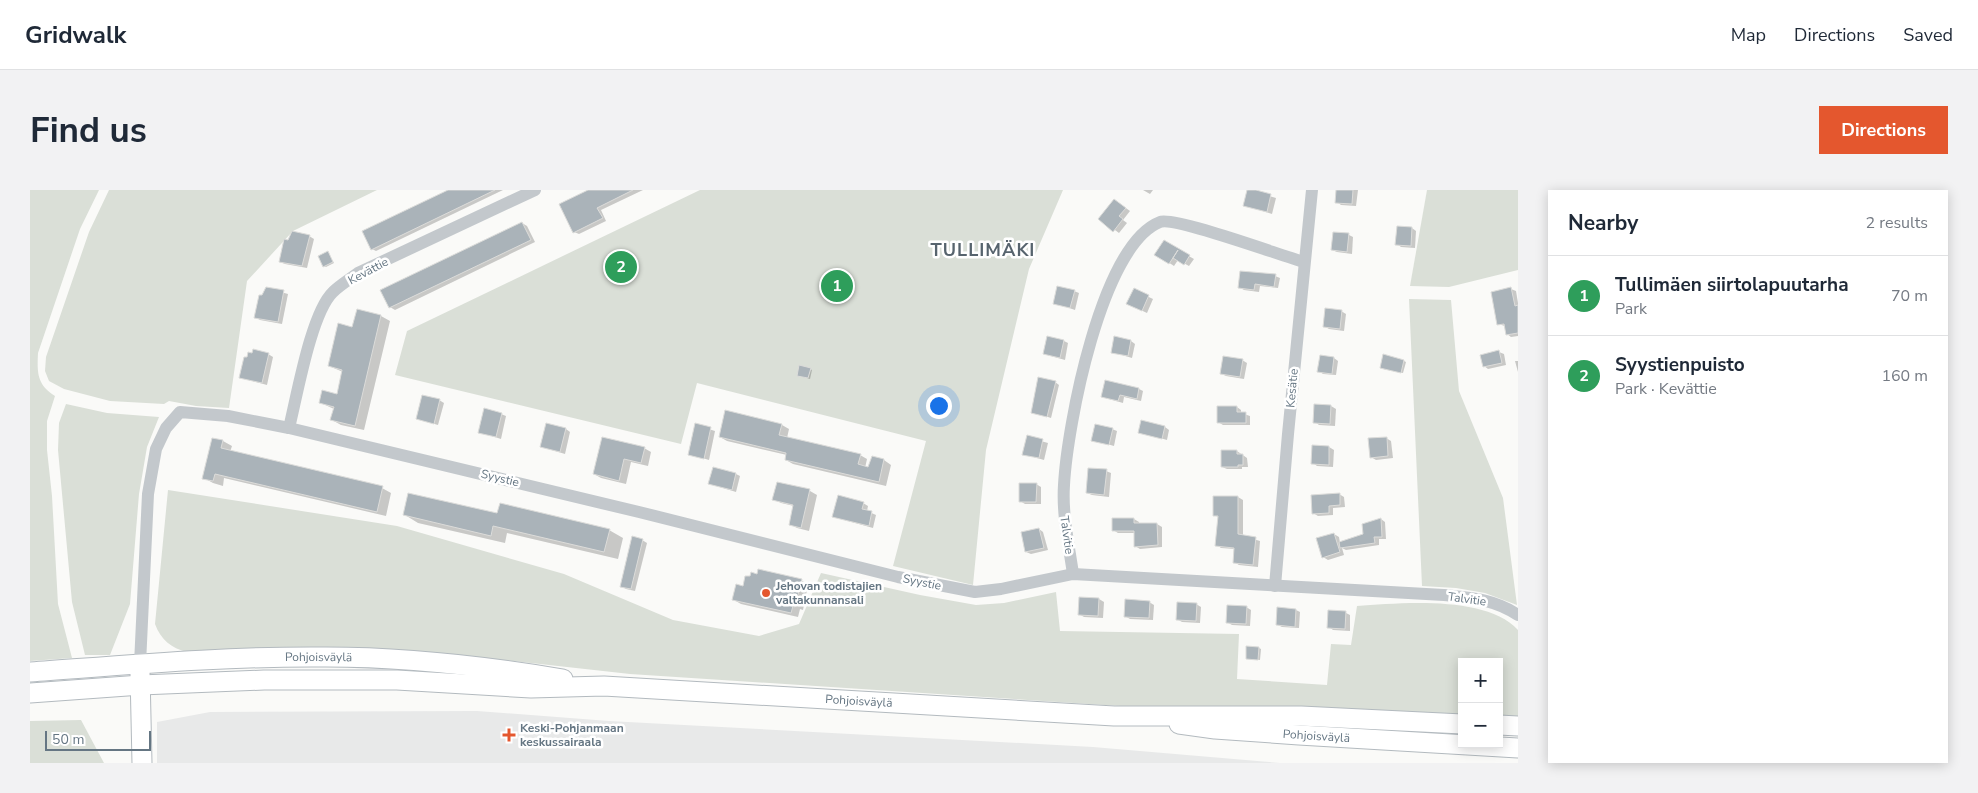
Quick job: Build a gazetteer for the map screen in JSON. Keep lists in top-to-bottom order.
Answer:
{
  "streets": {
    "main road": ["Pohjoisväylä"],
    "street": [
      "Kevättie",
      "Kesätie",
      "Syystie",
      "Talvitie"
    ]
  },
  "crossings": [
    ["Kevättie", "Syystie"],
    ["Kesätie", "Talvitie"],
    ["Syystie", "Talvitie"],
    ["Syystie", "Pohjoisväylä"]
  ],
  "districts": ["TULLIMÄKI"],
  "places": {
    "other": ["Jehovan todistajien valtakunnansali"],
    "health": ["Keski-Pohjanmaan keskussairaala"]
  },
  "scale_bar": "50 m",
  "page": {
    "header": "Gridwalk",
    "nav": ["Map", "Directions", "Saved"],
    "buttons": "Directions",
    "title": "Find us",
    "heading": ["Nearby", "2 results"],
    "pins": ["2", "1"],
    "list": [
      {
        "mark": "1",
        "name": "Tullimäen siirtolapuutarha",
        "note": "Park",
        "value": "70 m"
      },
      {
        "mark": "2",
        "name": "Syystienpuisto",
        "note": "Park · Kevättie",
        "value": "160 m"
      }
    ],
    "map_buttons": ["+", "−"],
    "scale": "50 m"
  }
}
